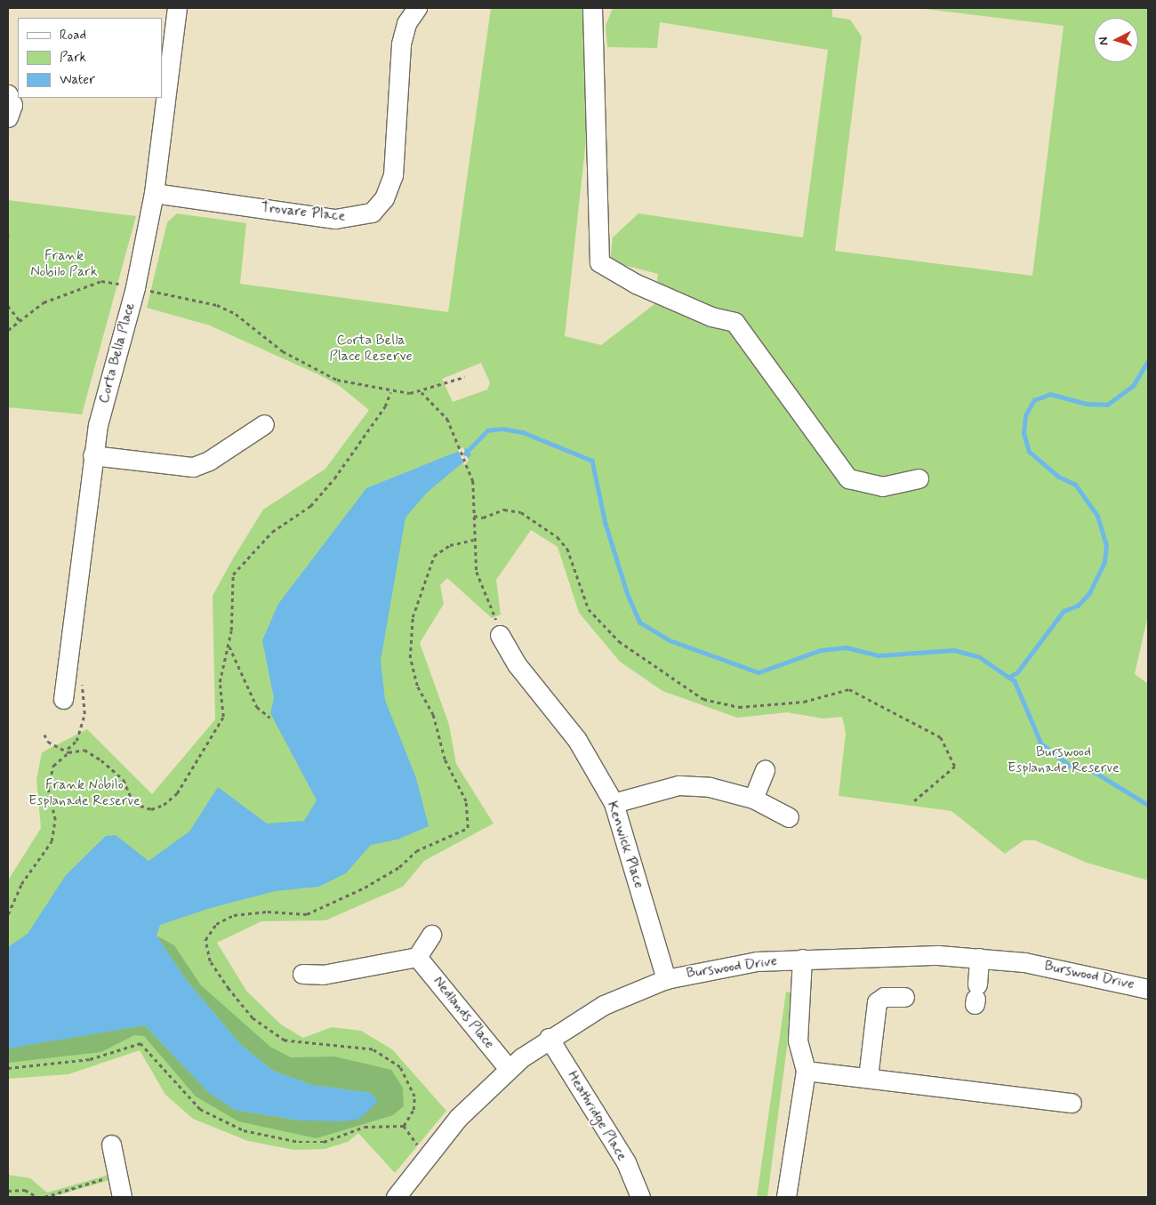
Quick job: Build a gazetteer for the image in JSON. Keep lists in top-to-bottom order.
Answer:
{
  "streets": {
    "street": [
      "Trovare Place",
      "Corta Bella Place",
      "Kenwick Place",
      "Burswood Drive",
      "Nedlands Place",
      "Heathridge Place"
    ]
  },
  "crossings": [
    ["Trovare Place", "Corta Bella Place"],
    ["Kenwick Place", "Burswood Drive"],
    ["Burswood Drive", "Nedlands Place"],
    ["Burswood Drive", "Heathridge Place"]
  ],
  "parks": [
    "Frank Nobilo Park",
    "Corta Bella Place Reserve",
    "Burswood Esplanade Reserve",
    "Frank Nobilo Esplanade Reserve"
  ],
  "legend": ["Road", "Park", "Water"],
  "north": "left"
}
